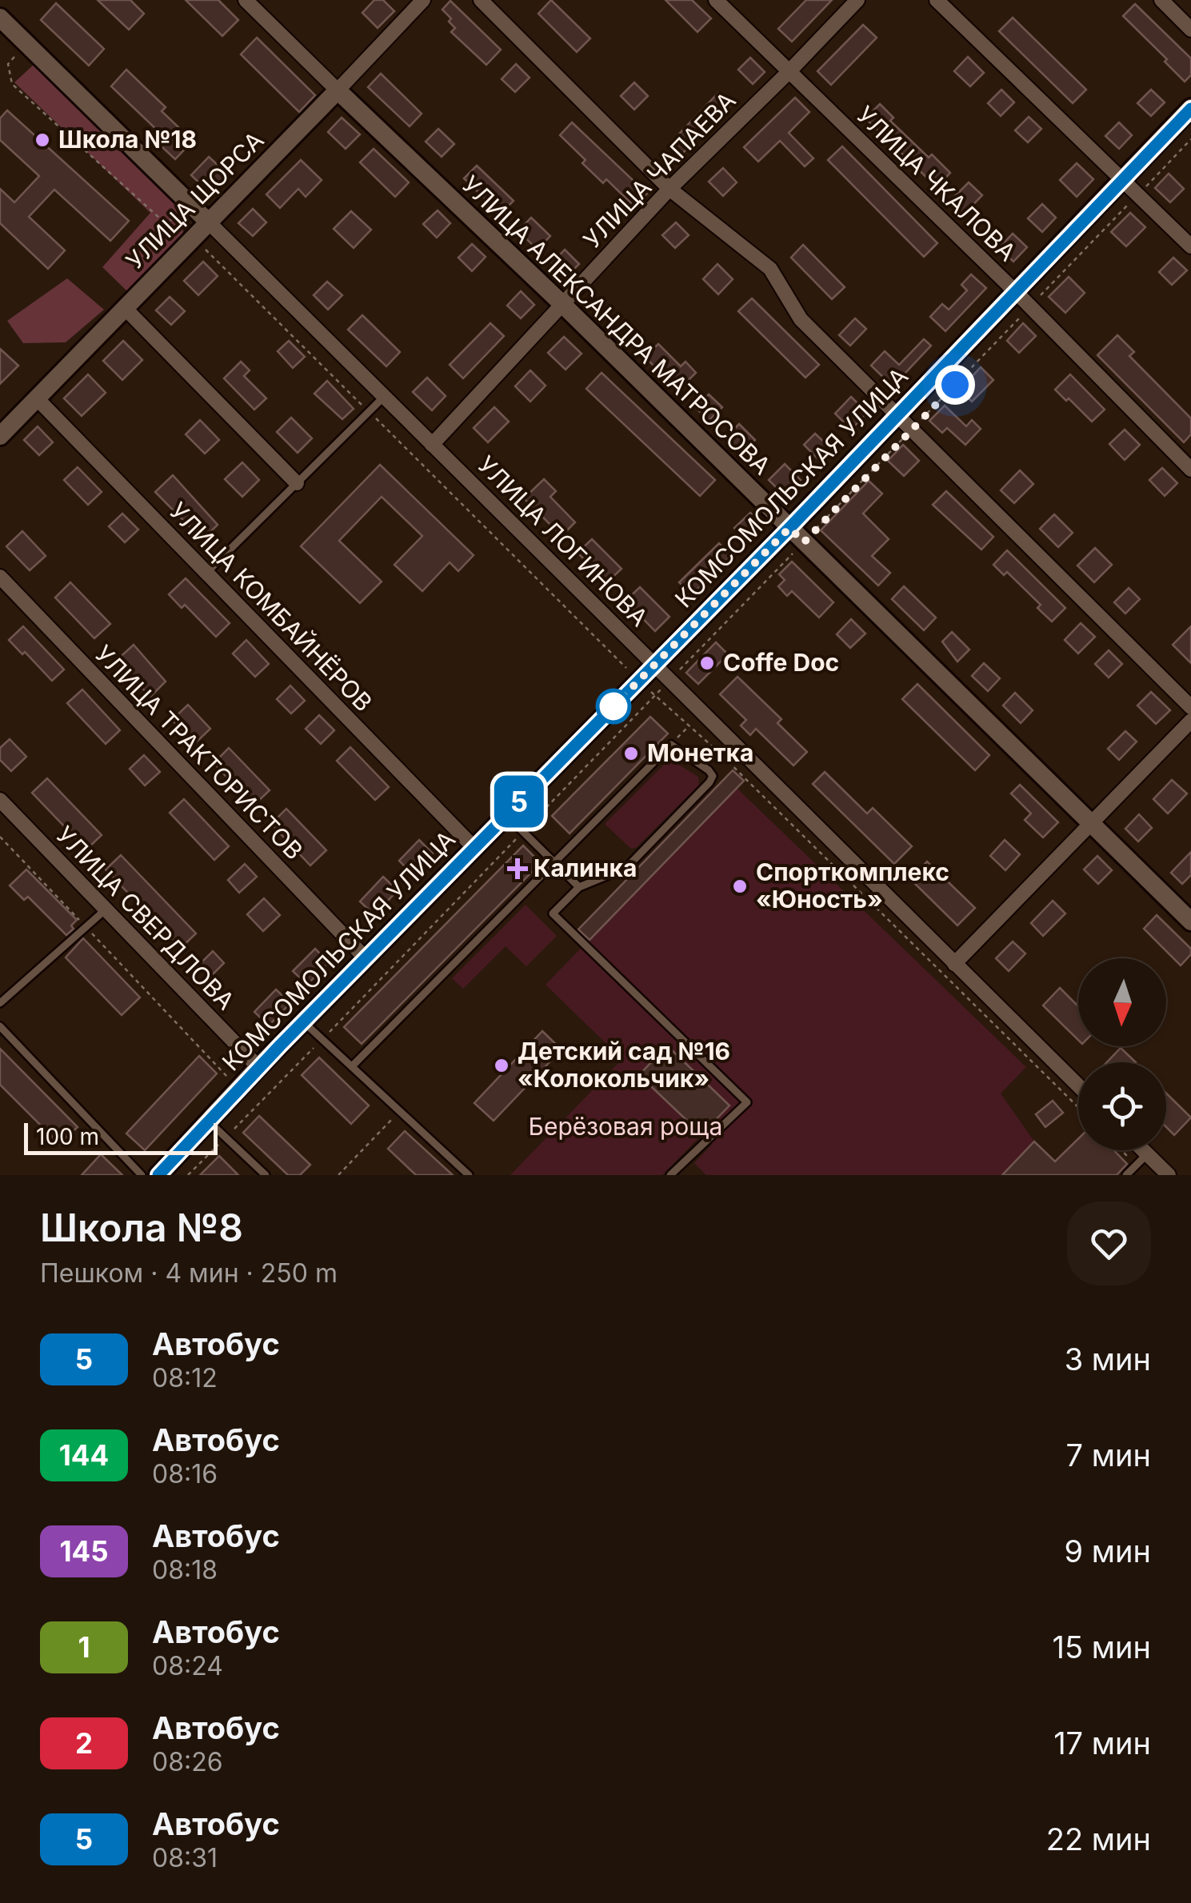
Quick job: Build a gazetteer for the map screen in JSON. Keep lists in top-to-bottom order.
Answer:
{
  "streets": {
    "street": [
      "УЛИЦА ЧАПАЕВА",
      "УЛИЦА ЧКАЛОВА",
      "УЛИЦА ЩОРСА",
      "УЛИЦА АЛЕКСАНДРА МАТРОСОВА",
      "КОМСОМОЛЬСКАЯ УЛИЦА",
      "УЛИЦА ЛОГИНОВА",
      "УЛИЦА КОМБАЙНЁРОВ",
      "УЛИЦА ТРАКТОРИСТОВ",
      "УЛИЦА СВЕРДЛОВА"
    ]
  },
  "crossings": [
    ["УЛИЦА ЧАПАЕВА", "УЛИЦА ЧКАЛОВА"],
    ["УЛИЦА ЧАПАЕВА", "УЛИЦА АЛЕКСАНДРА МАТРОСОВА"],
    ["УЛИЦА ЧАПАЕВА", "УЛИЦА ЛОГИНОВА"],
    ["УЛИЦА ЧКАЛОВА", "КОМСОМОЛЬСКАЯ УЛИЦА"],
    ["УЛИЦА ЩОРСА", "УЛИЦА АЛЕКСАНДРА МАТРОСОВА"],
    ["УЛИЦА ЩОРСА", "УЛИЦА ЛОГИНОВА"],
    ["УЛИЦА ЩОРСА", "УЛИЦА КОМБАЙНЁРОВ"],
    ["УЛИЦА АЛЕКСАНДРА МАТРОСОВА", "КОМСОМОЛЬСКАЯ УЛИЦА"],
    ["КОМСОМОЛЬСКАЯ УЛИЦА", "УЛИЦА ЛОГИНОВА"],
    ["КОМСОМОЛЬСКАЯ УЛИЦА", "УЛИЦА КОМБАЙНЁРОВ"],
    ["КОМСОМОЛЬСКАЯ УЛИЦА", "УЛИЦА ТРАКТОРИСТОВ"],
    ["КОМСОМОЛЬСКАЯ УЛИЦА", "УЛИЦА СВЕРДЛОВА"]
  ],
  "parks": ["Берёзовая роща"],
  "places": {
    "other": [
      "Школа №18",
      "Coffe Doc",
      "Монетка",
      "Спорткомплекс «Юность»",
      "Детский сад №16 «Колокольчик»"
    ],
    "health": ["Калинка"]
  },
  "lines": ["bus line 5"],
  "scale_bar": "100 m",
  "north": "bottom",
  "page": {
    "on_map": "5",
    "scale": "100 m",
    "heading": ["Школа №8", "Пешком · 4 мин · 250 m"],
    "list": [
      {
        "mark": "5",
        "name": "Автобус",
        "note": "08:12",
        "value": "3 мин"
      },
      {
        "mark": "144",
        "name": "Автобус",
        "note": "08:16",
        "value": "7 мин"
      },
      {
        "mark": "145",
        "name": "Автобус",
        "note": "08:18",
        "value": "9 мин"
      },
      {
        "mark": "1",
        "name": "Автобус",
        "note": "08:24",
        "value": "15 мин"
      },
      {
        "mark": "2",
        "name": "Автобус",
        "note": "08:26",
        "value": "17 мин"
      },
      {
        "mark": "5",
        "name": "Автобус",
        "note": "08:31",
        "value": "22 мин"
      }
    ]
  }
}
